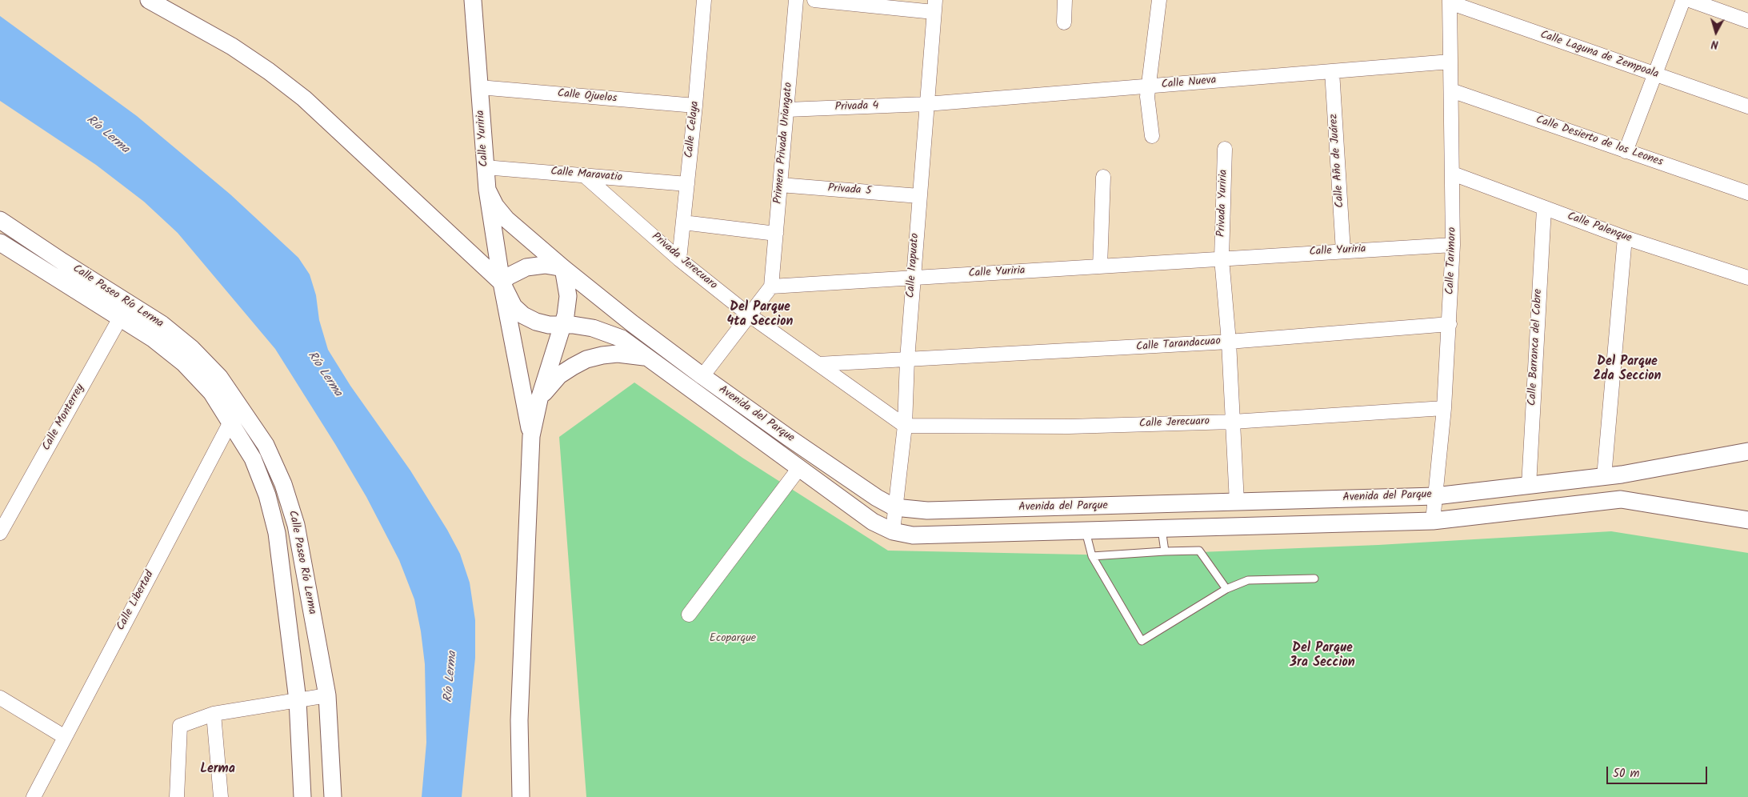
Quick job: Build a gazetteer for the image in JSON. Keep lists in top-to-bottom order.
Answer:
{
  "streets": {
    "street": [
      "Calle Laguna de Zempoala",
      "Calle Nueva",
      "Calle Ojuelos",
      "Privada 4",
      "Calle Celaya",
      "Calle Yuriria",
      "Calle Desierto de los Leones",
      "Primera Privada Uriangato",
      "Calle Año de Juárez",
      "Calle Maravatio",
      "Privada 5",
      "Privada Yuriria",
      "Calle Palenque",
      "Calle Tarimoro",
      "Privada Jerecuaro",
      "Calle Irapuato",
      "Calle Paseo Río Lerma",
      "Calle Tarandacuao",
      "Calle Barranca del Cobre",
      "Avenida del Parque",
      "Calle Monterrey",
      "Calle Jerecuaro",
      "Calle Libertad"
    ]
  },
  "crossings": [
    ["Calle Laguna de Zempoala", "Calle Tarimoro"],
    ["Calle Nueva", "Privada 4"],
    ["Calle Nueva", "Calle Año de Juárez"],
    ["Calle Nueva", "Calle Tarimoro"],
    ["Calle Nueva", "Calle Irapuato"],
    ["Calle Ojuelos", "Calle Celaya"],
    ["Calle Ojuelos", "Calle Yuriria"],
    ["Privada 4", "Primera Privada Uriangato"],
    ["Privada 4", "Calle Irapuato"],
    ["Calle Celaya", "Calle Maravatio"],
    ["Calle Celaya", "Privada Jerecuaro"],
    ["Calle Yuriria", "Primera Privada Uriangato"],
    ["Calle Yuriria", "Calle Año de Juárez"],
    ["Calle Yuriria", "Calle Maravatio"],
    ["Calle Yuriria", "Privada Yuriria"],
    ["Calle Yuriria", "Calle Tarimoro"],
    ["Calle Yuriria", "Calle Irapuato"],
    ["Calle Yuriria", "Avenida del Parque"],
    ["Calle Desierto de los Leones", "Calle Tarimoro"],
    ["Primera Privada Uriangato", "Privada 5"],
    ["Calle Maravatio", "Privada Jerecuaro"],
    ["Privada 5", "Calle Irapuato"],
    ["Calle Palenque", "Calle Tarimoro"],
    ["Calle Palenque", "Calle Barranca del Cobre"],
    ["Calle Tarimoro", "Calle Tarandacuao"],
    ["Calle Tarimoro", "Avenida del Parque"],
    ["Calle Tarimoro", "Calle Jerecuaro"],
    ["Privada Jerecuaro", "Calle Irapuato"],
    ["Privada Jerecuaro", "Calle Tarandacuao"],
    ["Privada Jerecuaro", "Calle Jerecuaro"],
    ["Calle Irapuato", "Calle Tarandacuao"],
    ["Calle Irapuato", "Avenida del Parque"],
    ["Calle Irapuato", "Calle Jerecuaro"],
    ["Calle Paseo Río Lerma", "Calle Monterrey"],
    ["Calle Paseo Río Lerma", "Calle Libertad"],
    ["Calle Barranca del Cobre", "Avenida del Parque"]
  ],
  "districts": [
    "Del Parque 4ta Seccion",
    "Del Parque 2da Seccion",
    "Del Parque 3ra Seccion",
    "Lerma"
  ],
  "water": ["Río Lerma"],
  "parks": ["Ecoparque"],
  "scale_bar": "50 m",
  "north": "bottom"
}
